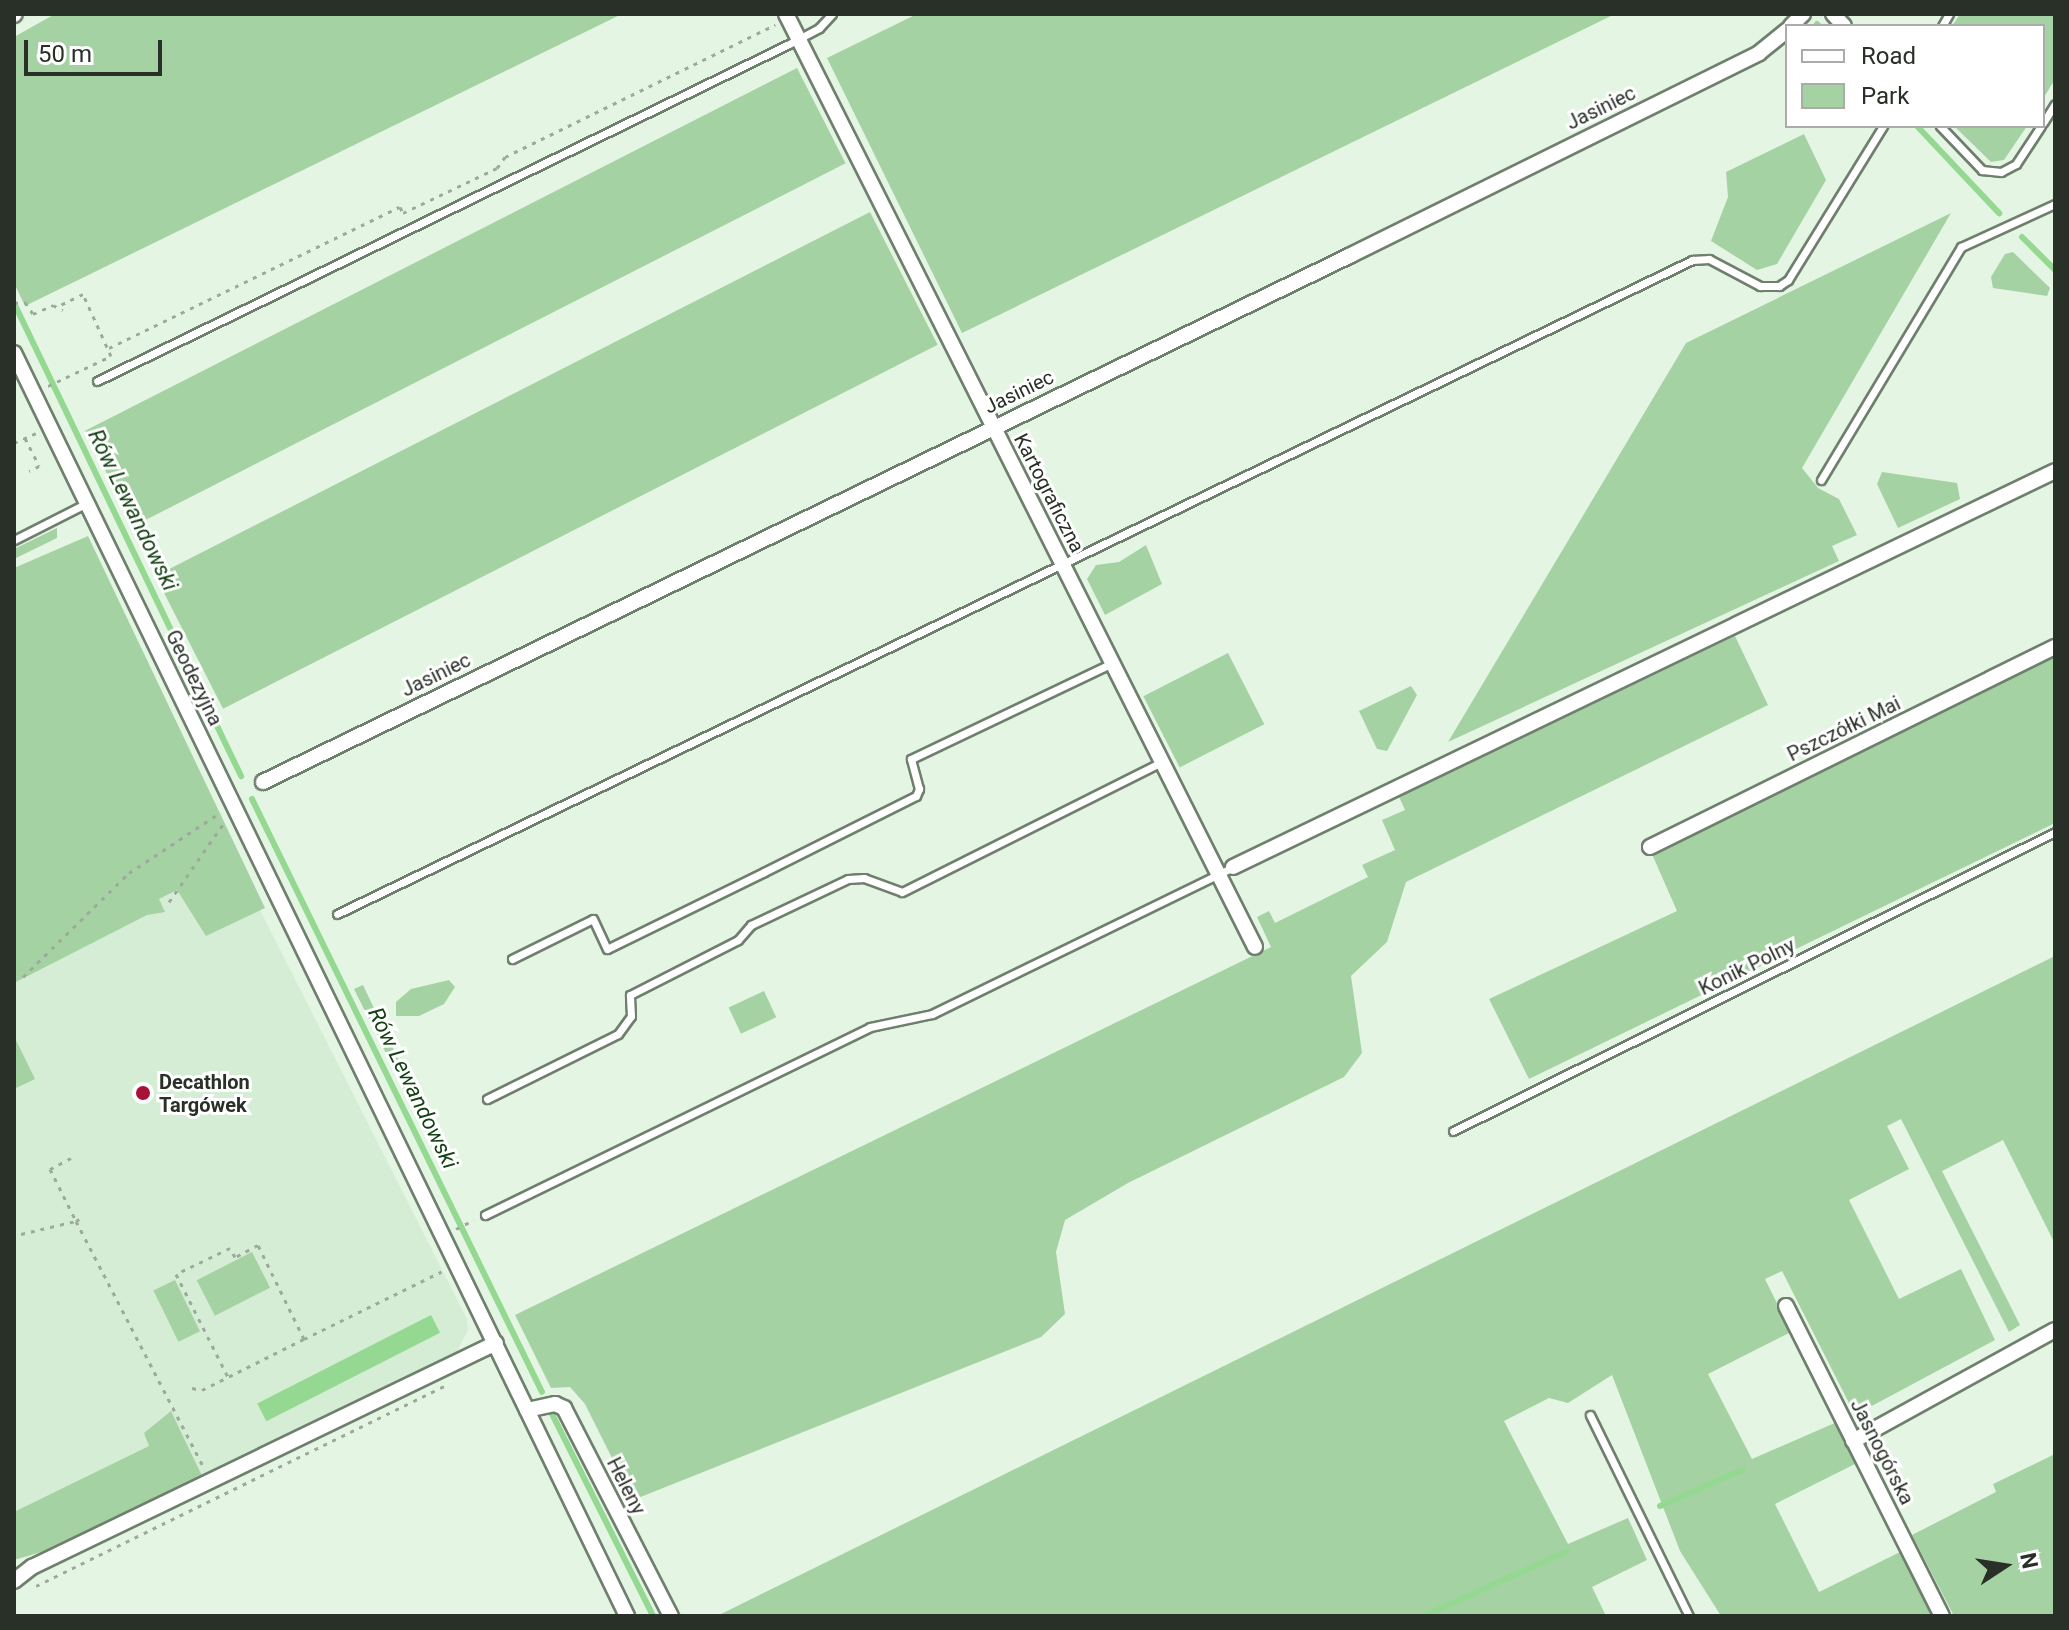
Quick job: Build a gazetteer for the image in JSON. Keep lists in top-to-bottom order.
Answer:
{
  "streets": {
    "street": [
      "Jasiniec",
      "Kartograficzna",
      "Geodezyjna",
      "Pszczółki Mai",
      "Jasnogórska",
      "Heleny"
    ],
    "lane": ["Konik Polny"]
  },
  "crossings": [
    ["Jasiniec", "Kartograficzna"],
    ["Geodezyjna", "Heleny"]
  ],
  "water": ["Rów Lewandowski"],
  "places": ["Decathlon Targówek"],
  "legend": ["Road", "Park"],
  "scale_bar": "50 m",
  "north": "right"
}
